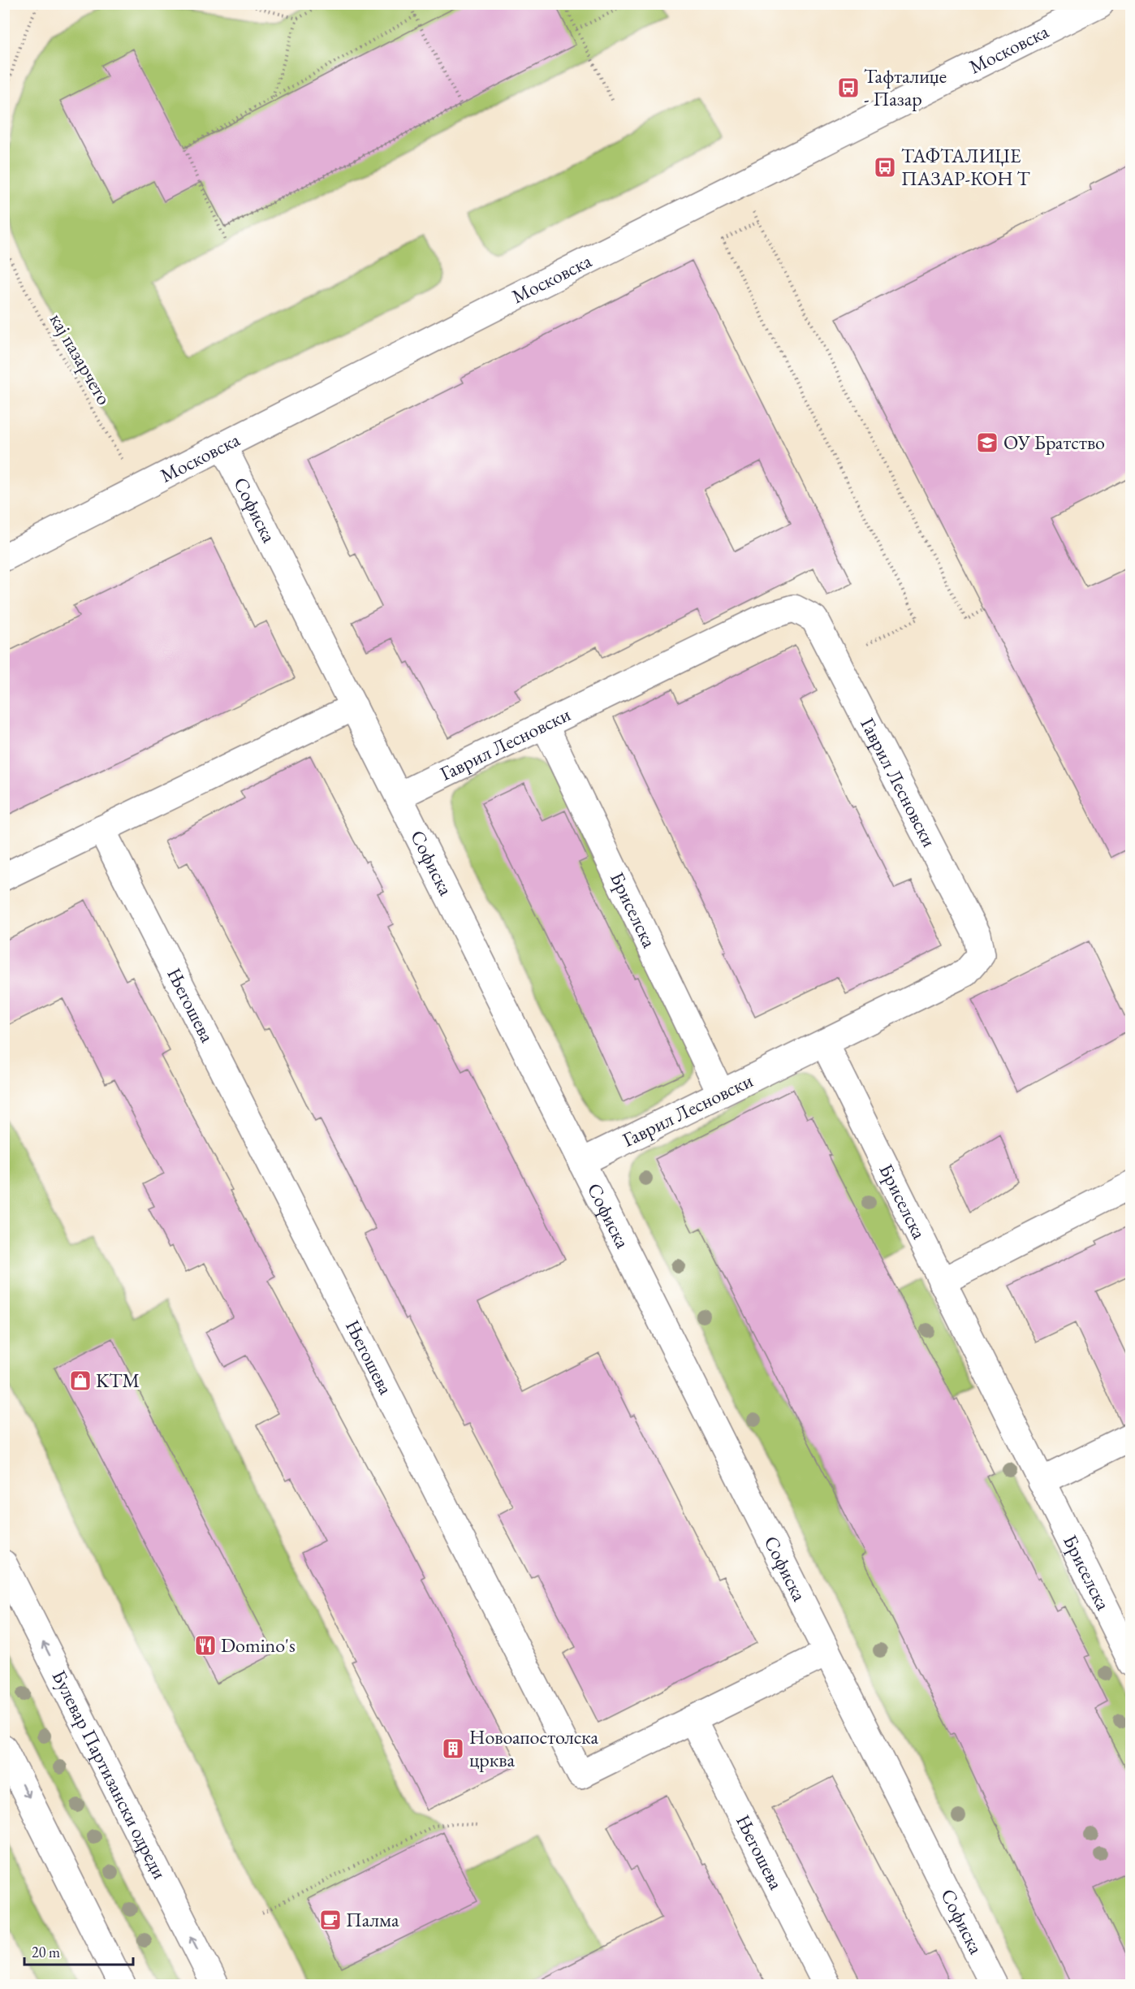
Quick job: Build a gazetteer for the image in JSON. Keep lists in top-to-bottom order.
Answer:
{
  "streets": {
    "street": [
      "Московска",
      "Софиска",
      "Гаврил Лесновски",
      "Бриселска",
      "Његошева",
      "Булевар Партизански одреди"
    ],
    "path": ["кај пазарчето"]
  },
  "crossings": [
    ["Московска", "кај пазарчето"],
    ["Московска", "Софиска"],
    ["Софиска", "Гаврил Лесновски"],
    ["Софиска", "Његошева"],
    ["Гаврил Лесновски", "Бриселска"]
  ],
  "places": {
    "bus stop": ["Тафталиџе - Пазар", "ТАФТАЛИЏЕ ПАЗАР-КОН Т"],
    "school or university": ["ОУ Братство"],
    "shop": ["KTM"],
    "restaurant": ["Domino's"],
    "building": ["Новоапостолска црква"],
    "cafe": ["Палма"]
  },
  "scale_bar": "20 m"
}
